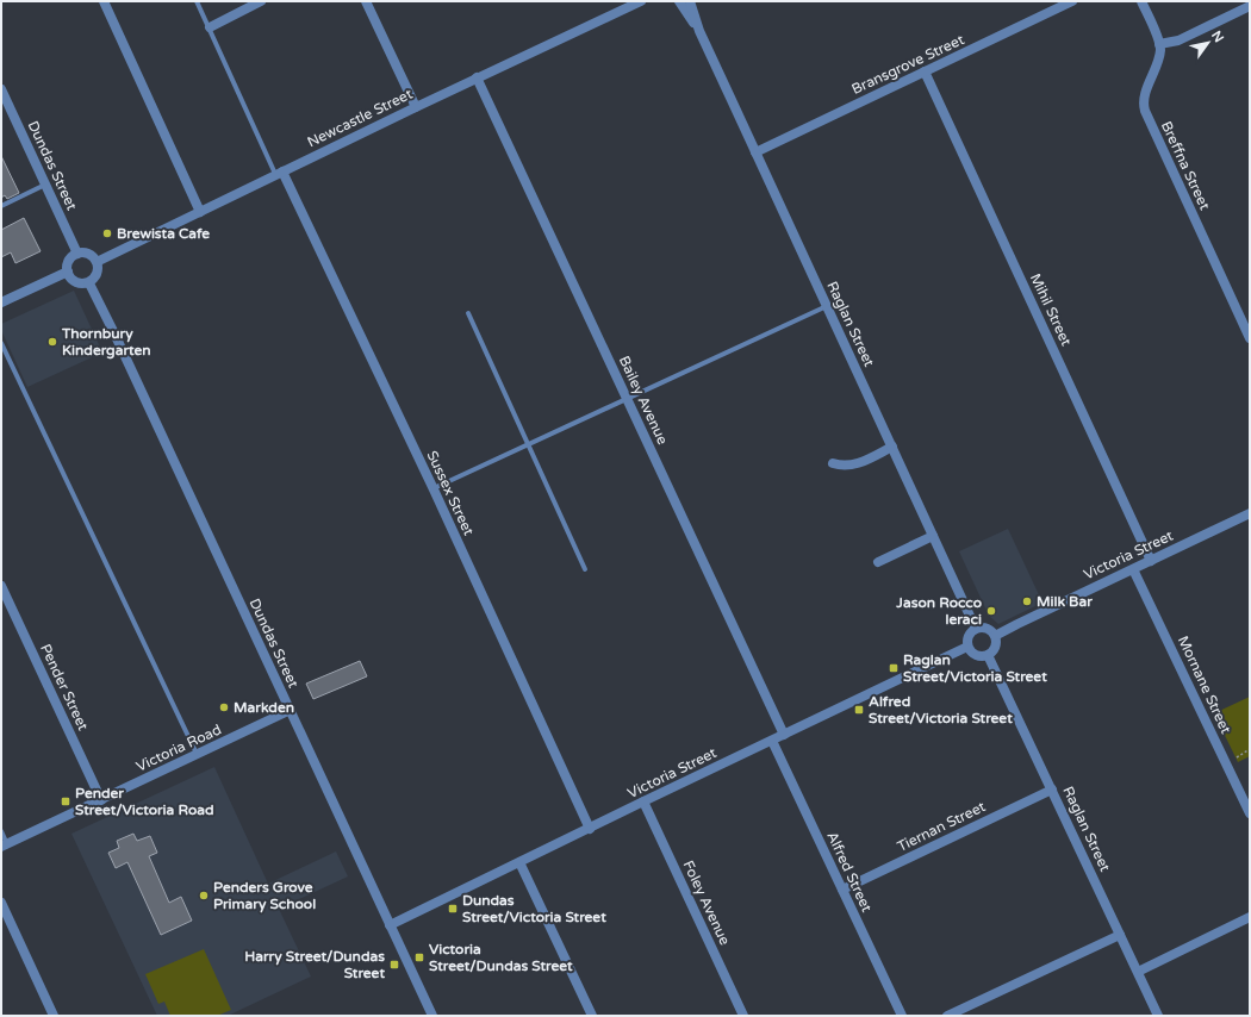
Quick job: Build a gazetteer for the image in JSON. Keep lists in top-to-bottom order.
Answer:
{
  "streets": {
    "street": [
      "Bransgrove Street",
      "Newcastle Street",
      "Dundas Street",
      "Breffna Street",
      "Mihil Street",
      "Raglan Street",
      "Bailey Avenue",
      "Sussex Street",
      "Victoria Street",
      "Mornane Street",
      "Pender Street",
      "Victoria Road",
      "Tiernan Street",
      "Alfred Street",
      "Foley Avenue"
    ]
  },
  "crossings": [
    ["Bransgrove Street", "Mihil Street"],
    ["Bransgrove Street", "Raglan Street"],
    ["Newcastle Street", "Dundas Street"],
    ["Newcastle Street", "Bailey Avenue"],
    ["Newcastle Street", "Sussex Street"],
    ["Dundas Street", "Victoria Street"],
    ["Dundas Street", "Victoria Road"],
    ["Mihil Street", "Victoria Street"],
    ["Raglan Street", "Victoria Street"],
    ["Raglan Street", "Tiernan Street"],
    ["Bailey Avenue", "Victoria Street"],
    ["Sussex Street", "Victoria Street"],
    ["Victoria Street", "Mornane Street"],
    ["Victoria Street", "Alfred Street"],
    ["Victoria Street", "Foley Avenue"],
    ["Pender Street", "Victoria Road"],
    ["Tiernan Street", "Alfred Street"]
  ],
  "places": {
    "other": [
      "Brewista Cafe",
      "Thornbury Kindergarten",
      "Milk Bar",
      "Jason Rocco Ieraci",
      "Markden",
      "Penders Grove Primary School"
    ],
    "transit": [
      "Raglan Street/Victoria Street",
      "Alfred Street/Victoria Street",
      "Pender Street/Victoria Road",
      "Dundas Street/Victoria Street",
      "Victoria Street/Dundas Street",
      "Harry Street/Dundas Street"
    ]
  },
  "north": "top right"
}
